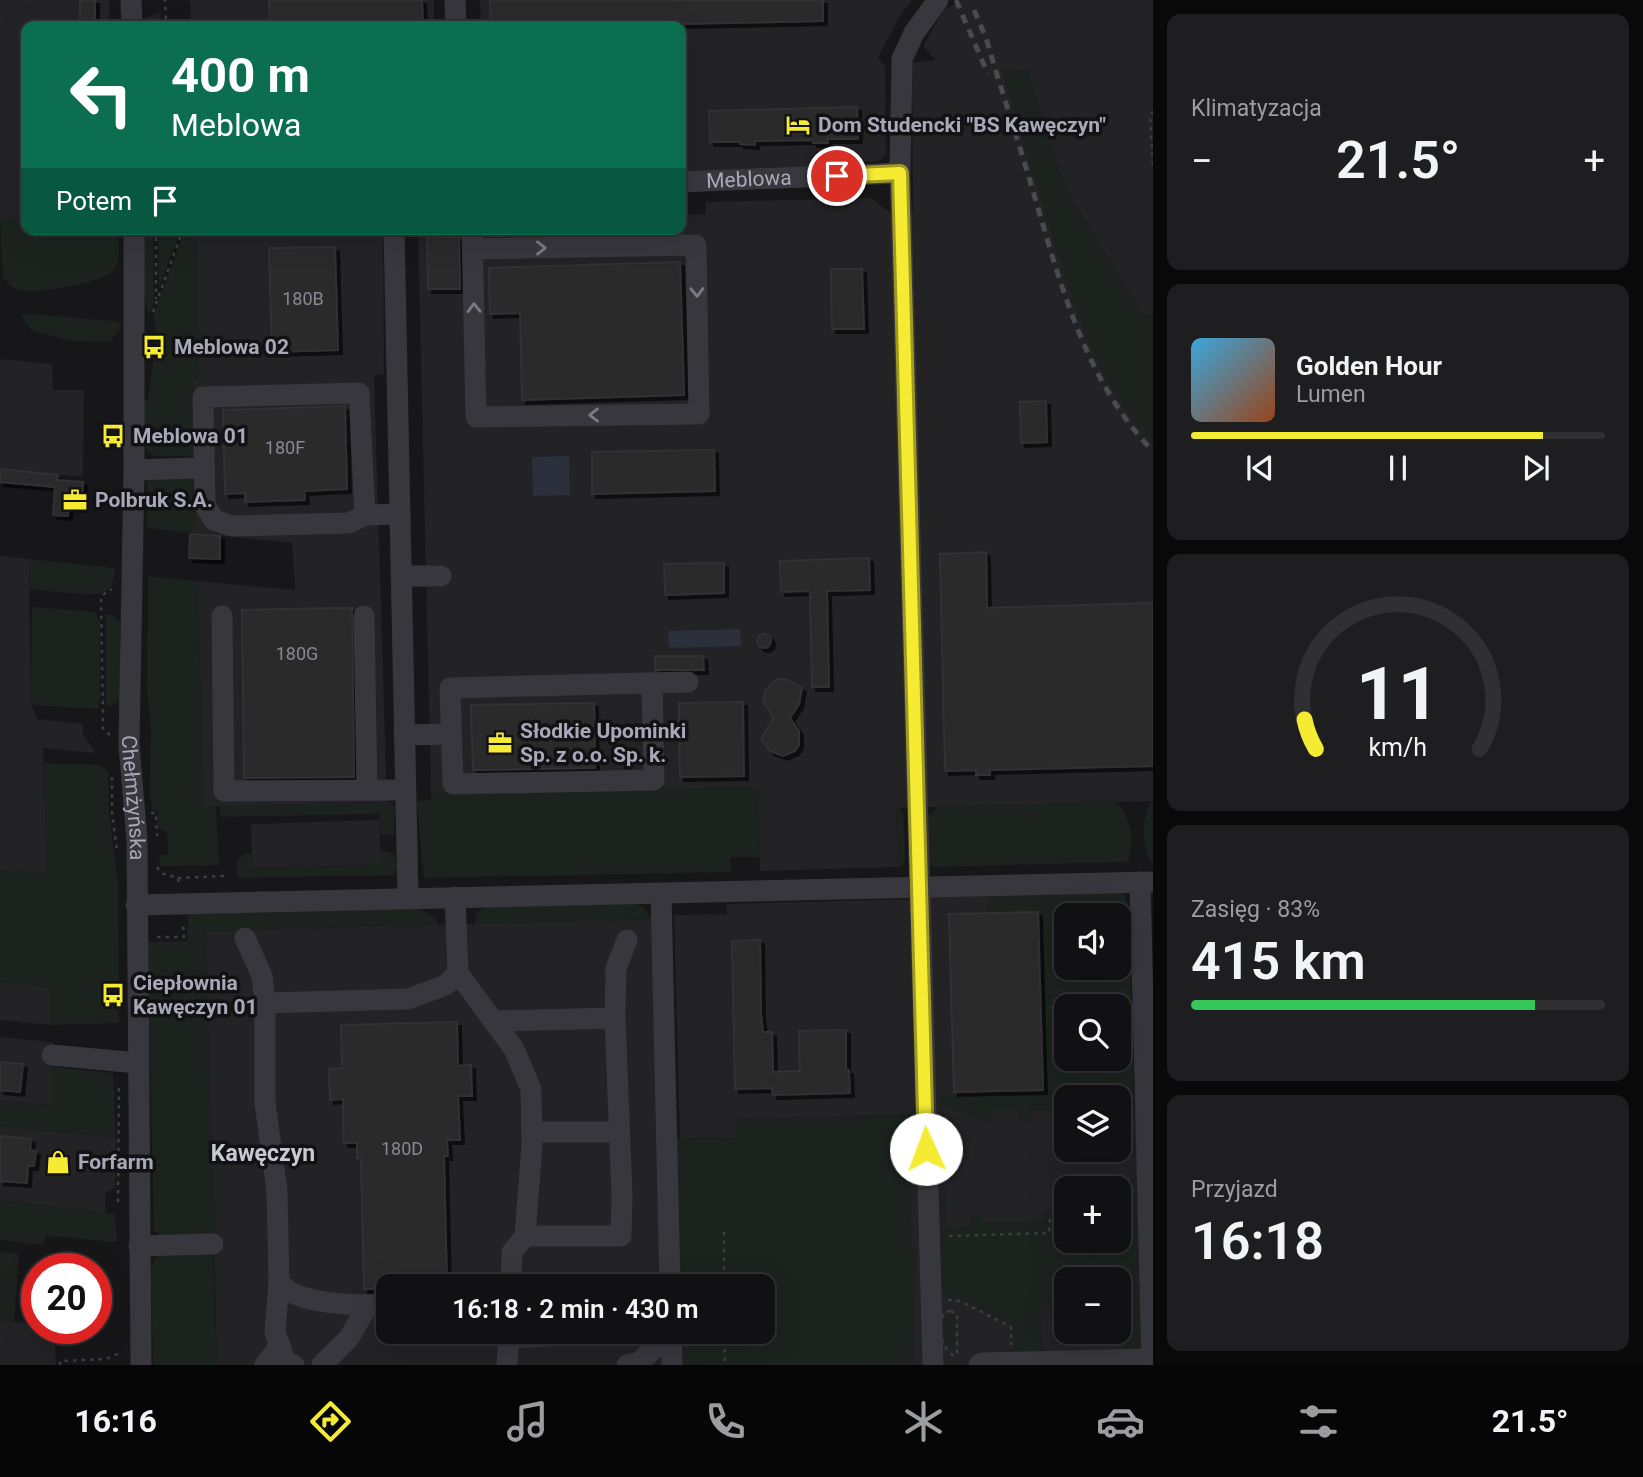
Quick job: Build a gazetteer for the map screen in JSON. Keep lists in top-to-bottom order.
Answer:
{
  "streets": {
    "street": ["Meblowa", "Chełmżyńska"]
  },
  "districts": ["Kawęczyn"],
  "places": {
    "hotel": ["Dom Studencki \"BS Kawęczyn\""],
    "bus stop": ["Meblowa 02", "Meblowa 01", "Ciepłownia Kawęczyn 01"],
    "office": ["Polbruk S.A.", "Słodkie Upominki Sp. z o.o. Sp. k."],
    "shop": ["Forfarm"]
  },
  "house_numbers": [
    "180B",
    "180F",
    "180G",
    "180D"
  ],
  "page": {
    "tile": [
      "Klimatyzacja",
      ["Zasięg · 83%", "415 km"],
      ["Przyjazd", "16:18"]
    ],
    "turn": ["400 m", "Meblowa"],
    "heat": ["−", "21.5°", "+"],
    "then": "Potem",
    "song": ["Golden Hour", "Lumen"],
    "map_buttons": ["+", "−"],
    "limit": "20",
    "trip": "16:18 · 2 min · 430 m",
    "tabs": ["16:16", "21.5°"],
    "gauge": ["11", "km/h"]
  }
}
